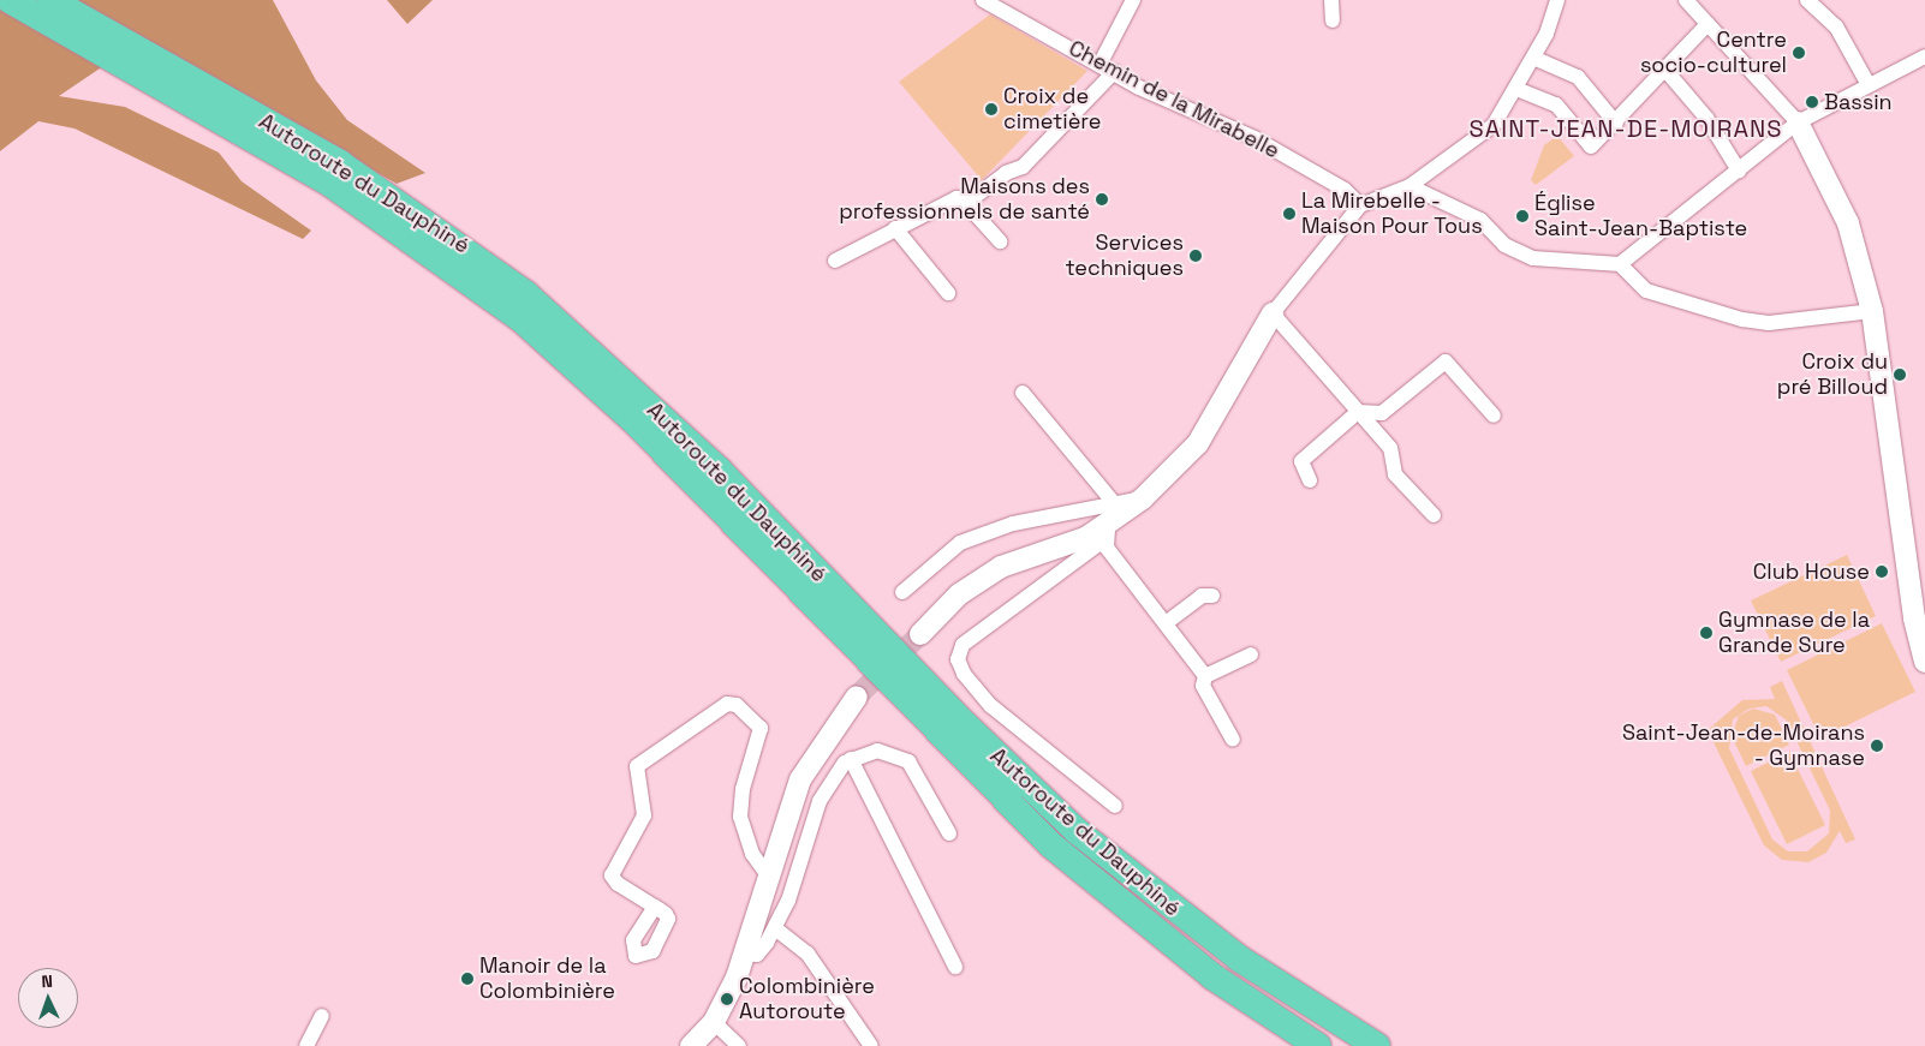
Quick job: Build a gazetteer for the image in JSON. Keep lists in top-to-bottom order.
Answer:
{
  "streets": {
    "highway": ["Autoroute du Dauphiné"],
    "street": ["Chemin de la Mirabelle"]
  },
  "districts": ["SAINT-JEAN-DE-MOIRANS"],
  "places": [
    "Centre socio-culturel",
    "Bassin",
    "Croix de cimetière",
    "Maisons des professionnels de santé",
    "La Mirebelle - Maison Pour Tous",
    "Église Saint-Jean-Baptiste",
    "Services techniques",
    "Croix du pré Billoud",
    "Club House",
    "Gymnase de la Grande Sure",
    "Saint-Jean-de-Moirans - Gymnase",
    "Manoir de la Colombinière",
    "Colombinière Autoroute"
  ],
  "north": "top"
}
